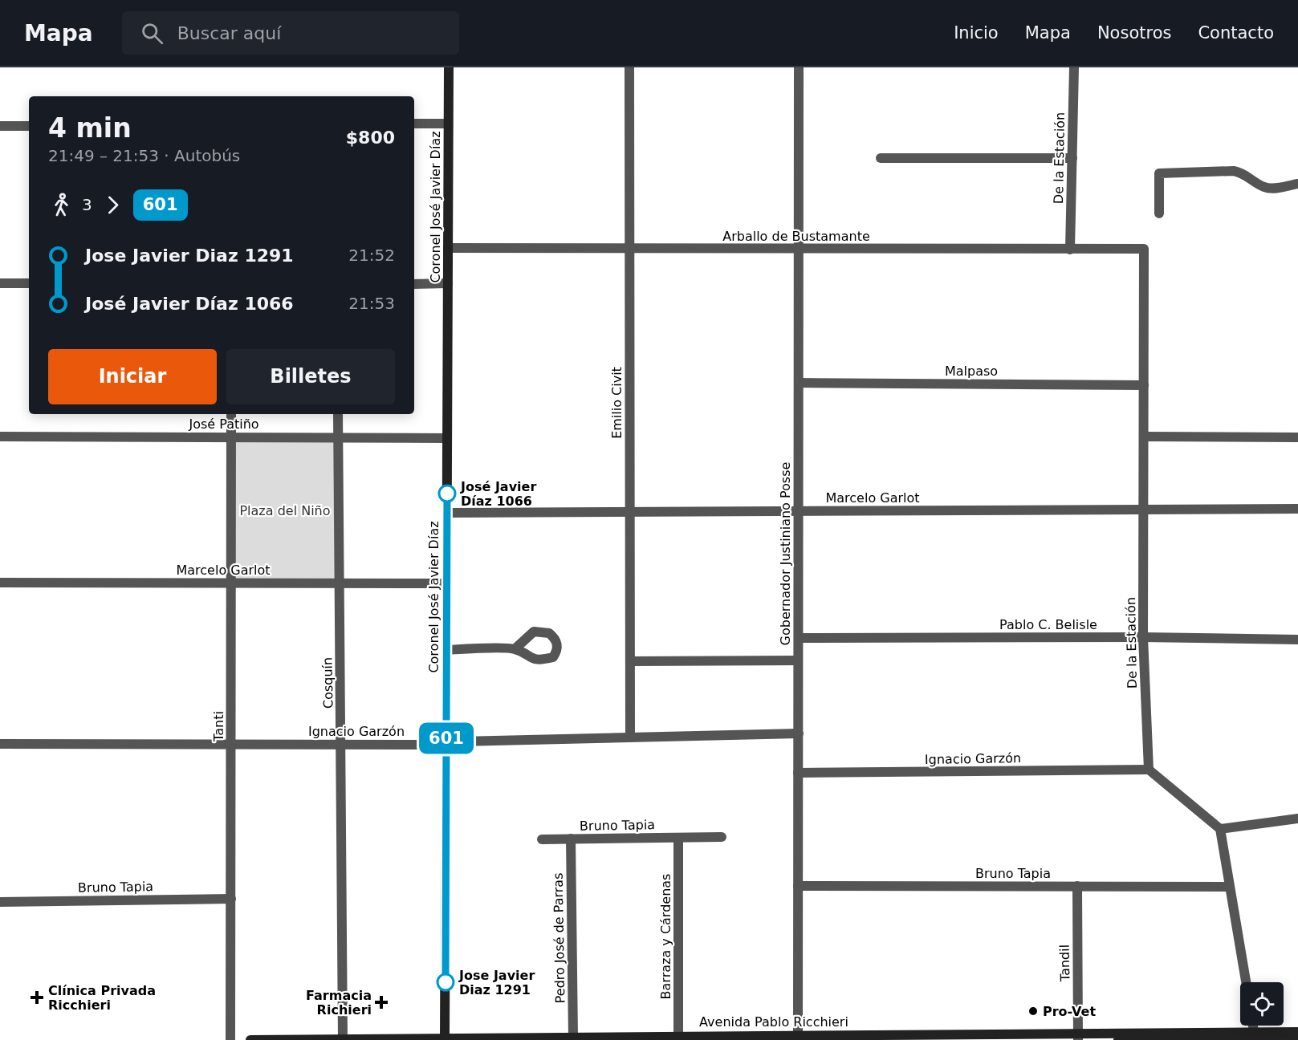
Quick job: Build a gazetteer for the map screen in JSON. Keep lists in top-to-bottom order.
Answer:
{
  "streets": {
    "main road": ["Coronel José Javier Díaz", "Avenida Pablo Ricchieri"],
    "street": [
      "De la Estación",
      "Arballo de Bustamante",
      "Malpaso",
      "Emilio Civit",
      "José Patiño",
      "Marcelo Garlot",
      "Gobernador Justiniano Posse",
      "Pablo C. Belisle",
      "Cosquín",
      "Tanti",
      "Ignacio Garzón",
      "Bruno Tapia",
      "Barraza y Cárdenas",
      "Pedro José de Parras",
      "Tandil"
    ]
  },
  "crossings": [
    ["De la Estación", "Arballo de Bustamante"],
    ["De la Estación", "Malpaso"],
    ["De la Estación", "Marcelo Garlot"],
    ["De la Estación", "Pablo C. Belisle"],
    ["De la Estación", "Ignacio Garzón"],
    ["Coronel José Javier Díaz", "Arballo de Bustamante"],
    ["Coronel José Javier Díaz", "José Patiño"],
    ["Coronel José Javier Díaz", "Marcelo Garlot"],
    ["Coronel José Javier Díaz", "Ignacio Garzón"],
    ["Coronel José Javier Díaz", "Avenida Pablo Ricchieri"],
    ["Arballo de Bustamante", "Emilio Civit"],
    ["Arballo de Bustamante", "Gobernador Justiniano Posse"],
    ["Malpaso", "Gobernador Justiniano Posse"],
    ["Emilio Civit", "Marcelo Garlot"],
    ["Emilio Civit", "Ignacio Garzón"],
    ["José Patiño", "Cosquín"],
    ["José Patiño", "Tanti"],
    ["Marcelo Garlot", "Gobernador Justiniano Posse"],
    ["Marcelo Garlot", "Cosquín"],
    ["Marcelo Garlot", "Tanti"],
    ["Gobernador Justiniano Posse", "Pablo C. Belisle"],
    ["Gobernador Justiniano Posse", "Ignacio Garzón"],
    ["Gobernador Justiniano Posse", "Bruno Tapia"],
    ["Gobernador Justiniano Posse", "Avenida Pablo Ricchieri"],
    ["Cosquín", "Ignacio Garzón"],
    ["Cosquín", "Avenida Pablo Ricchieri"],
    ["Tanti", "Ignacio Garzón"],
    ["Tanti", "Bruno Tapia"],
    ["Bruno Tapia", "Barraza y Cárdenas"],
    ["Bruno Tapia", "Pedro José de Parras"],
    ["Bruno Tapia", "Tandil"],
    ["Barraza y Cárdenas", "Avenida Pablo Ricchieri"],
    ["Pedro José de Parras", "Avenida Pablo Ricchieri"],
    ["Tandil", "Avenida Pablo Ricchieri"]
  ],
  "parks": ["Plaza del Niño"],
  "places": {
    "other": ["José Javier Díaz 1066", "Jose Javier Diaz 1291", "Pro-Vet"],
    "health": ["Clínica Privada Ricchieri", "Farmacia Richieri"]
  },
  "lines": ["bus line 601"],
  "page": {
    "header": "Mapa",
    "search": "Buscar aquí",
    "nav": [
      "Inicio",
      "Mapa",
      "Nosotros",
      "Contacto"
    ],
    "on_map": "601",
    "heading": ["4 min", "21:49 – 21:53 · Autobús", "$800"],
    "legs": ["3", "601"],
    "list": [
      {
        "name": "Jose Javier Diaz 1291",
        "value": "21:52"
      },
      {
        "name": "José Javier Díaz 1066",
        "value": "21:53"
      }
    ],
    "buttons": ["Iniciar", "Billetes"]
  }
}
